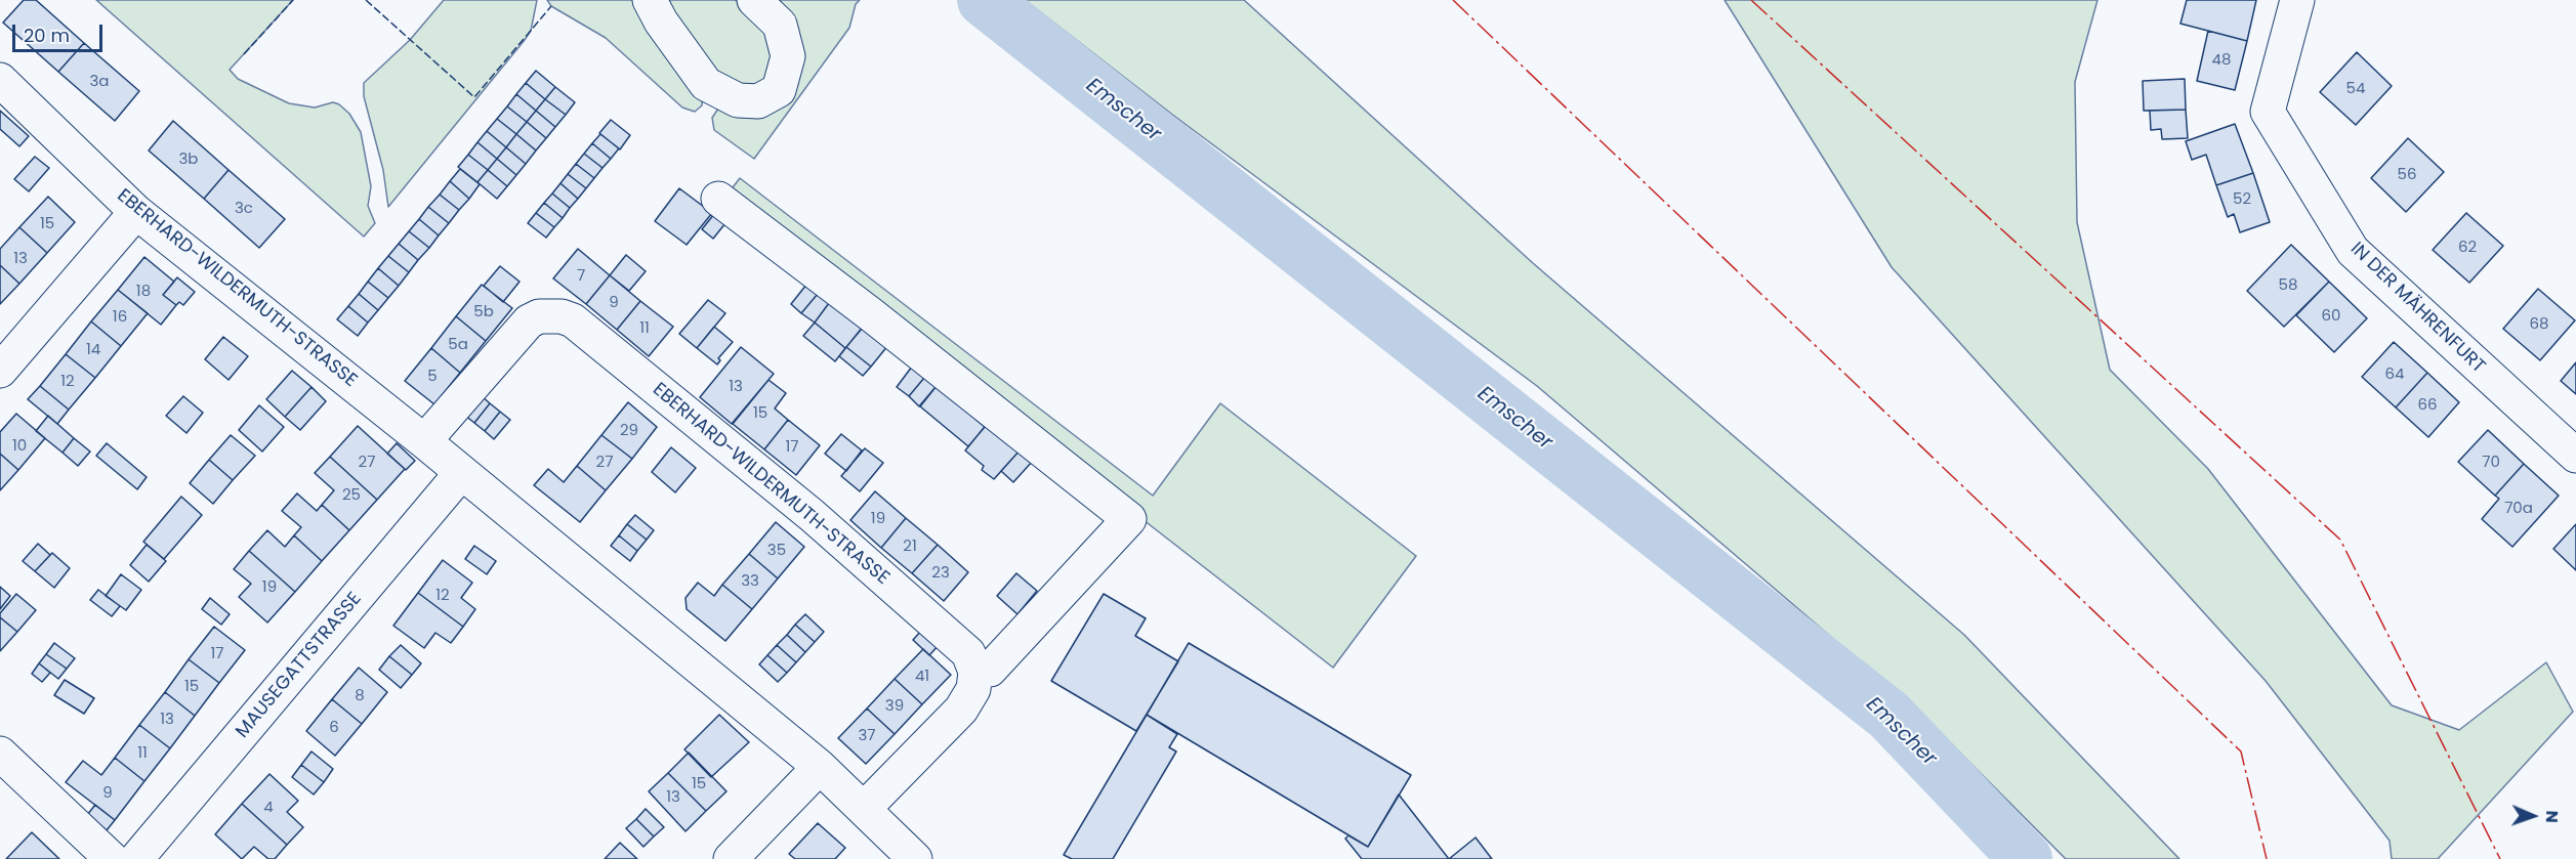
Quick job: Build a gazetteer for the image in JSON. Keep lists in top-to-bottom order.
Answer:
{
  "streets": {
    "street": ["EBERHARD-WILDERMUTH-STRASSE", "IN DER MÄHRENFURT", "MAUSEGATTSTRASSE"]
  },
  "crossings": [
    ["EBERHARD-WILDERMUTH-STRASSE", "MAUSEGATTSTRASSE"]
  ],
  "water": ["Emscher"],
  "house_numbers": [
    "48",
    "3a",
    "54",
    "3b",
    "56",
    "52",
    "3c",
    "15",
    "62",
    "13",
    "7",
    "58",
    "18",
    "9",
    "5b",
    "60",
    "16",
    "68",
    "11",
    "5a",
    "14",
    "64",
    "5",
    "12",
    "13",
    "66",
    "15",
    "29",
    "10",
    "17",
    "27",
    "27",
    "70",
    "25",
    "70a",
    "19",
    "21",
    "35",
    "23",
    "33",
    "19",
    "12",
    "17",
    "41",
    "15",
    "8",
    "39",
    "13",
    "6",
    "37",
    "11",
    "15",
    "9",
    "13",
    "4"
  ],
  "scale_bar": "20 m",
  "north": "right"
}
